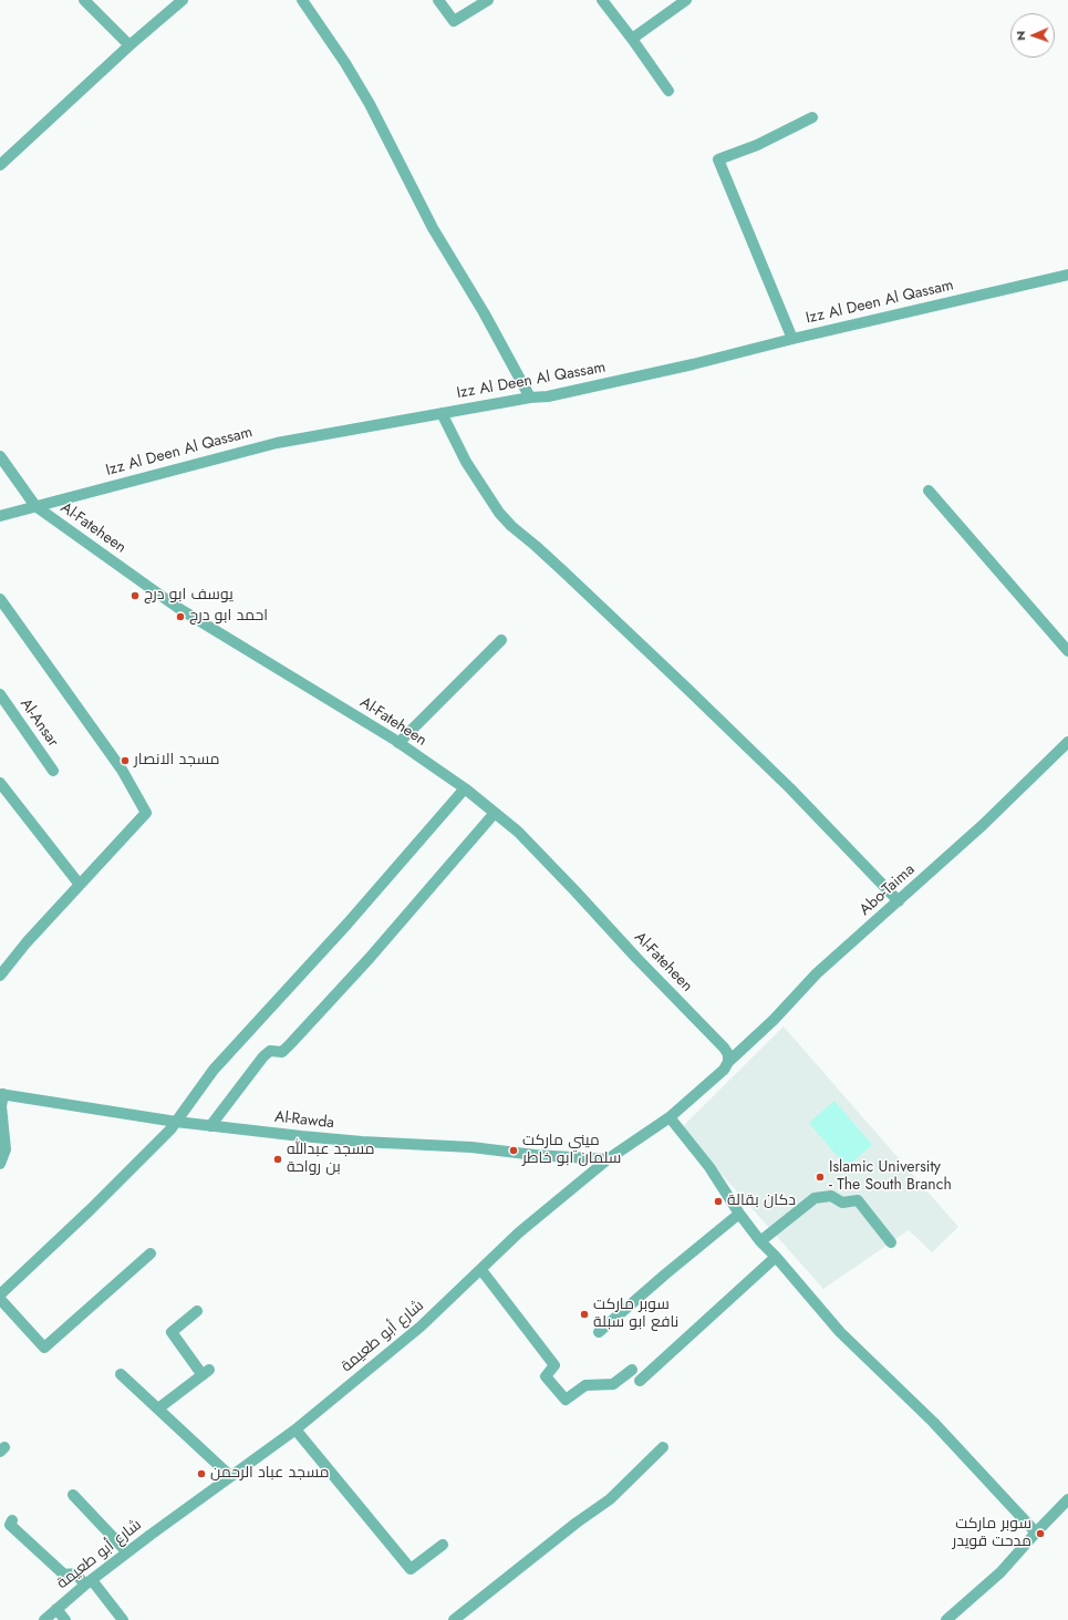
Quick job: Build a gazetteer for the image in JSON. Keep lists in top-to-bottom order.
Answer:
{
  "streets": {
    "street": [
      "Izz Al Deen Al Qassam",
      "Al-Fateheen",
      "Al-Ansar",
      "Abo-Taima",
      "Al-Rawda",
      "شارع أبو طعيمة"
    ]
  },
  "crossings": [
    ["Izz Al Deen Al Qassam", "Al-Fateheen"],
    ["Al-Fateheen", "Abo-Taima"],
    ["Al-Fateheen", "شارع أبو طعيمة"],
    ["Abo-Taima", "شارع أبو طعيمة"],
    ["Al-Rawda", "شارع أبو طعيمة"]
  ],
  "places": [
    "يوسف ابو درج",
    "احمد ابو درج",
    "مسجد الانصار",
    "ميني ماركت سلمان ابو خاطر",
    "مسجد عبدالله بن رواحة",
    "Islamic University - The South Branch",
    "دكان بقالة",
    "سوبر ماركت نافع ابو سبلة",
    "مسجد عباد الرحمن",
    "سوبر ماركت مدحت قويدر"
  ],
  "north": "left"
}
